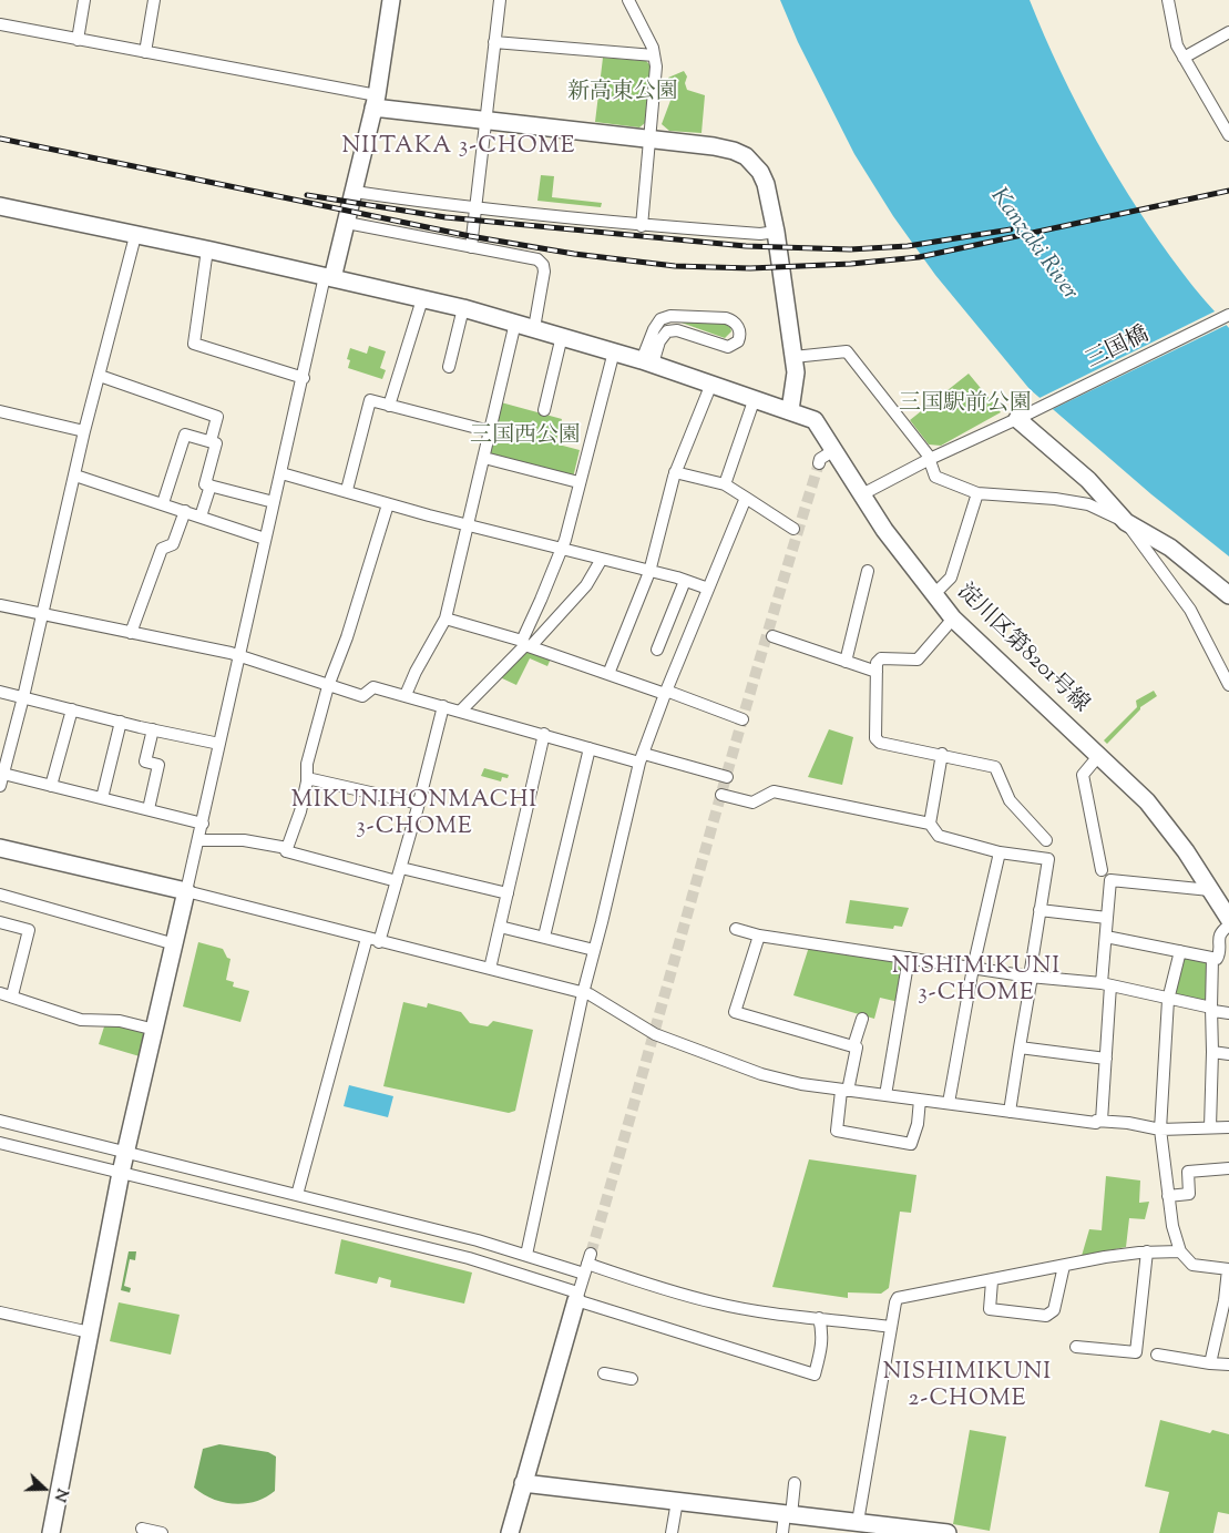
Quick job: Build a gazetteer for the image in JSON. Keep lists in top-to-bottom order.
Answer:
{
  "streets": {
    "street": ["三国橋", "淀川区第8201号線"]
  },
  "crossings": [
    ["三国橋", "淀川区第8201号線"]
  ],
  "districts": [
    "NIITAKA 3-CHOME",
    "MIKUNIHONMACHI 3-CHOME",
    "NISHIMIKUNI 3-CHOME",
    "NISHIMIKUNI 2-CHOME"
  ],
  "water": ["Kanzaki River"],
  "parks": ["新高東公園", "三国駅前公園", "三国西公園"],
  "north": "right"
}
